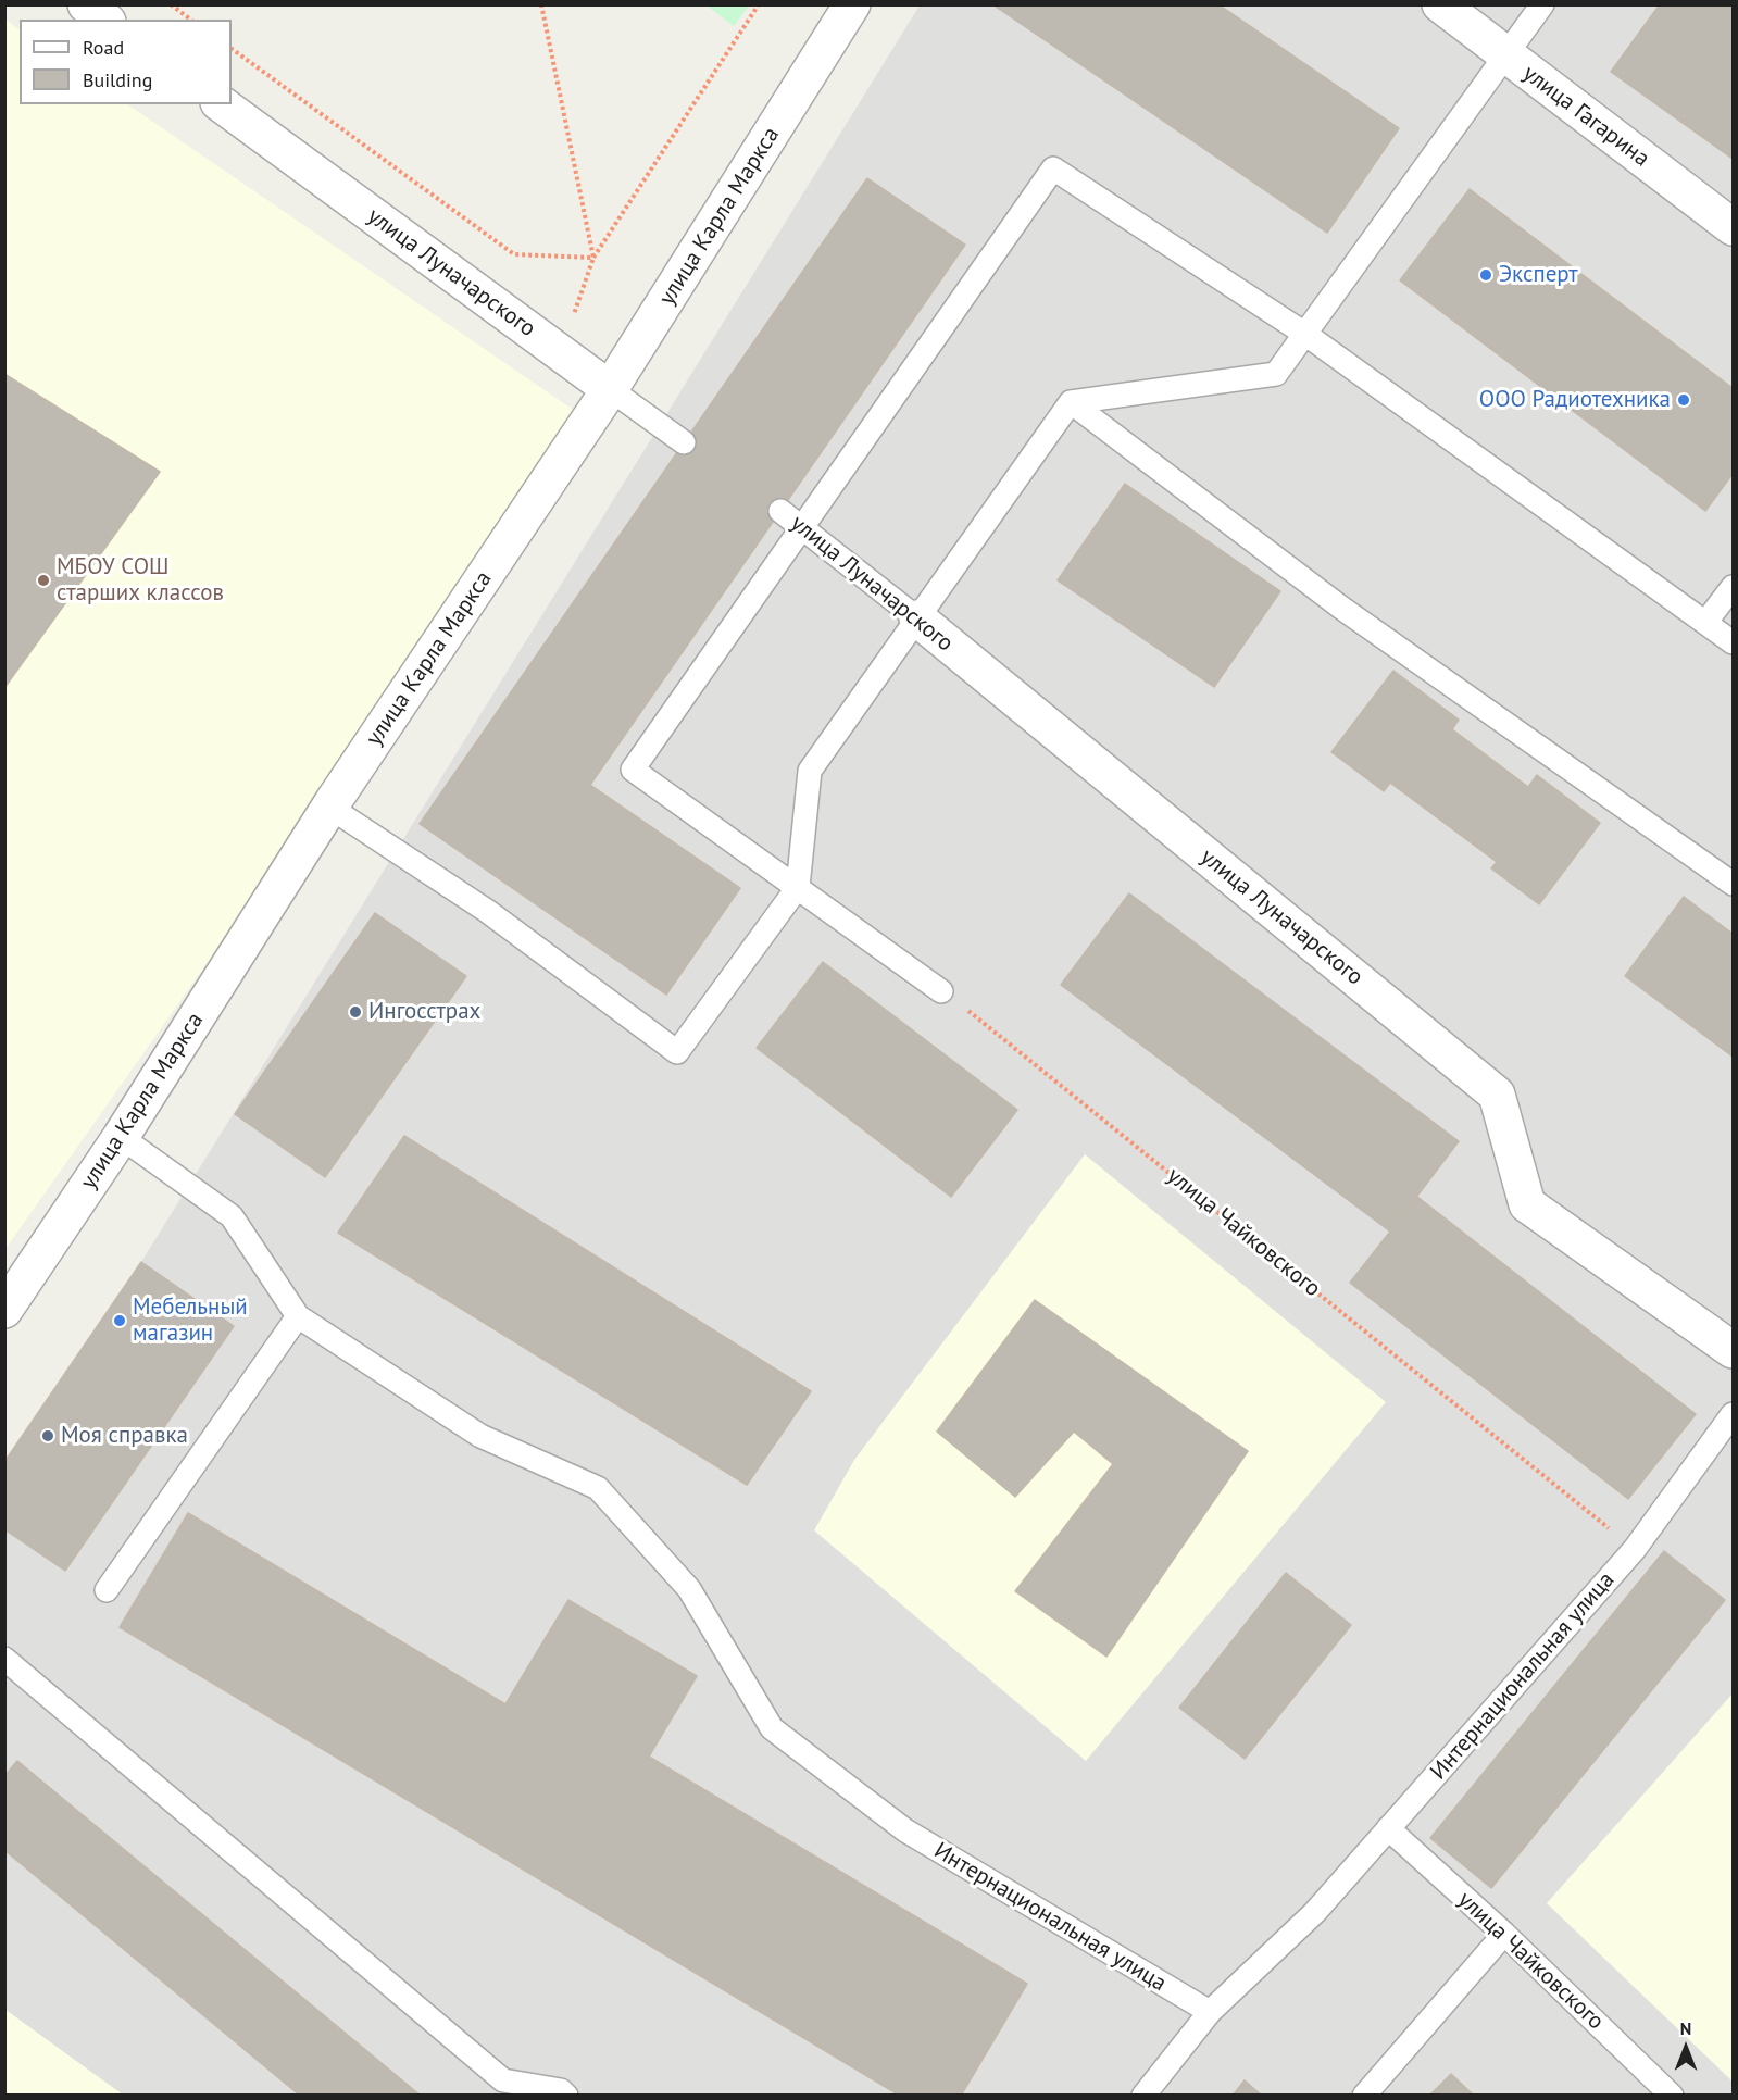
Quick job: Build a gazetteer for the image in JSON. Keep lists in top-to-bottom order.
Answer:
{
  "streets": {
    "street": ["улица Гагарина", "улица Карла Маркса", "улица Луначарского"],
    "lane": ["улица Чайковского", "Интернациональная улица"]
  },
  "crossings": [
    ["улица Карла Маркса", "улица Луначарского"],
    ["улица Карла Маркса", "Интернациональная улица"],
    ["улица Чайковского", "Интернациональная улица"]
  ],
  "places": [
    "Эксперт",
    "ООО Радиотехника",
    "МБОУ СОШ старших классов",
    "Ингосстрах",
    "Мебельный магазин",
    "Моя справка"
  ],
  "legend": ["Road", "Building"],
  "north": "top"
}
